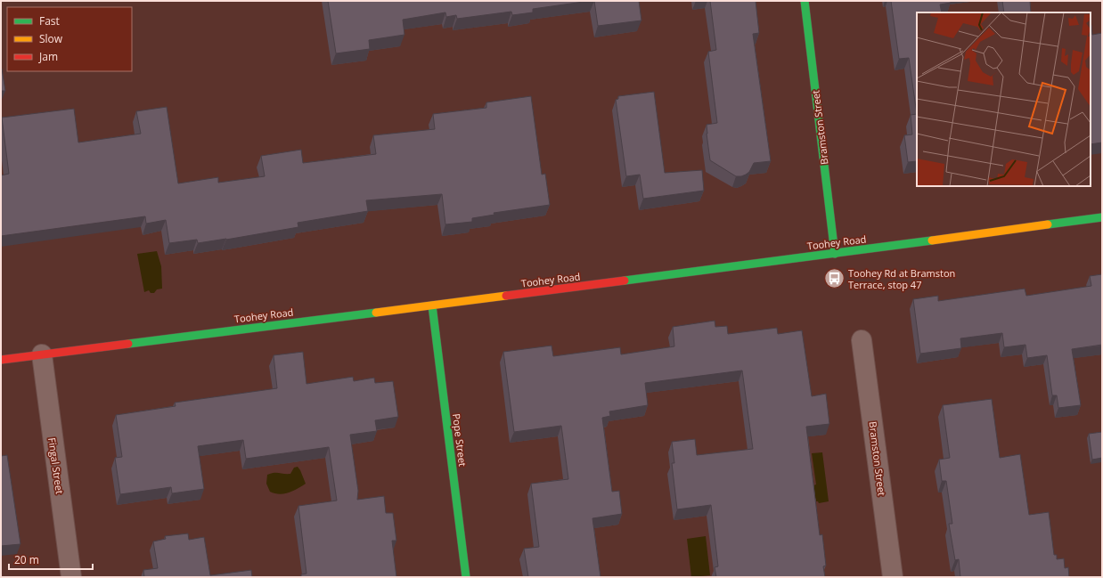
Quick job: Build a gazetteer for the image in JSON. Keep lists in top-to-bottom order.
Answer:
{
  "streets": {
    "main road": ["Bramston Street", "Toohey Road", "Pope Street"],
    "street": ["Fingal Street"]
  },
  "crossings": [
    ["Bramston Street", "Toohey Road"],
    ["Toohey Road", "Pope Street"],
    ["Toohey Road", "Fingal Street"]
  ],
  "places": {
    "bus stop": ["Toohey Rd at Bramston Terrace, stop 47"]
  },
  "legend": ["Fast", "Slow", "Jam"],
  "scale_bar": "20 m"
}
